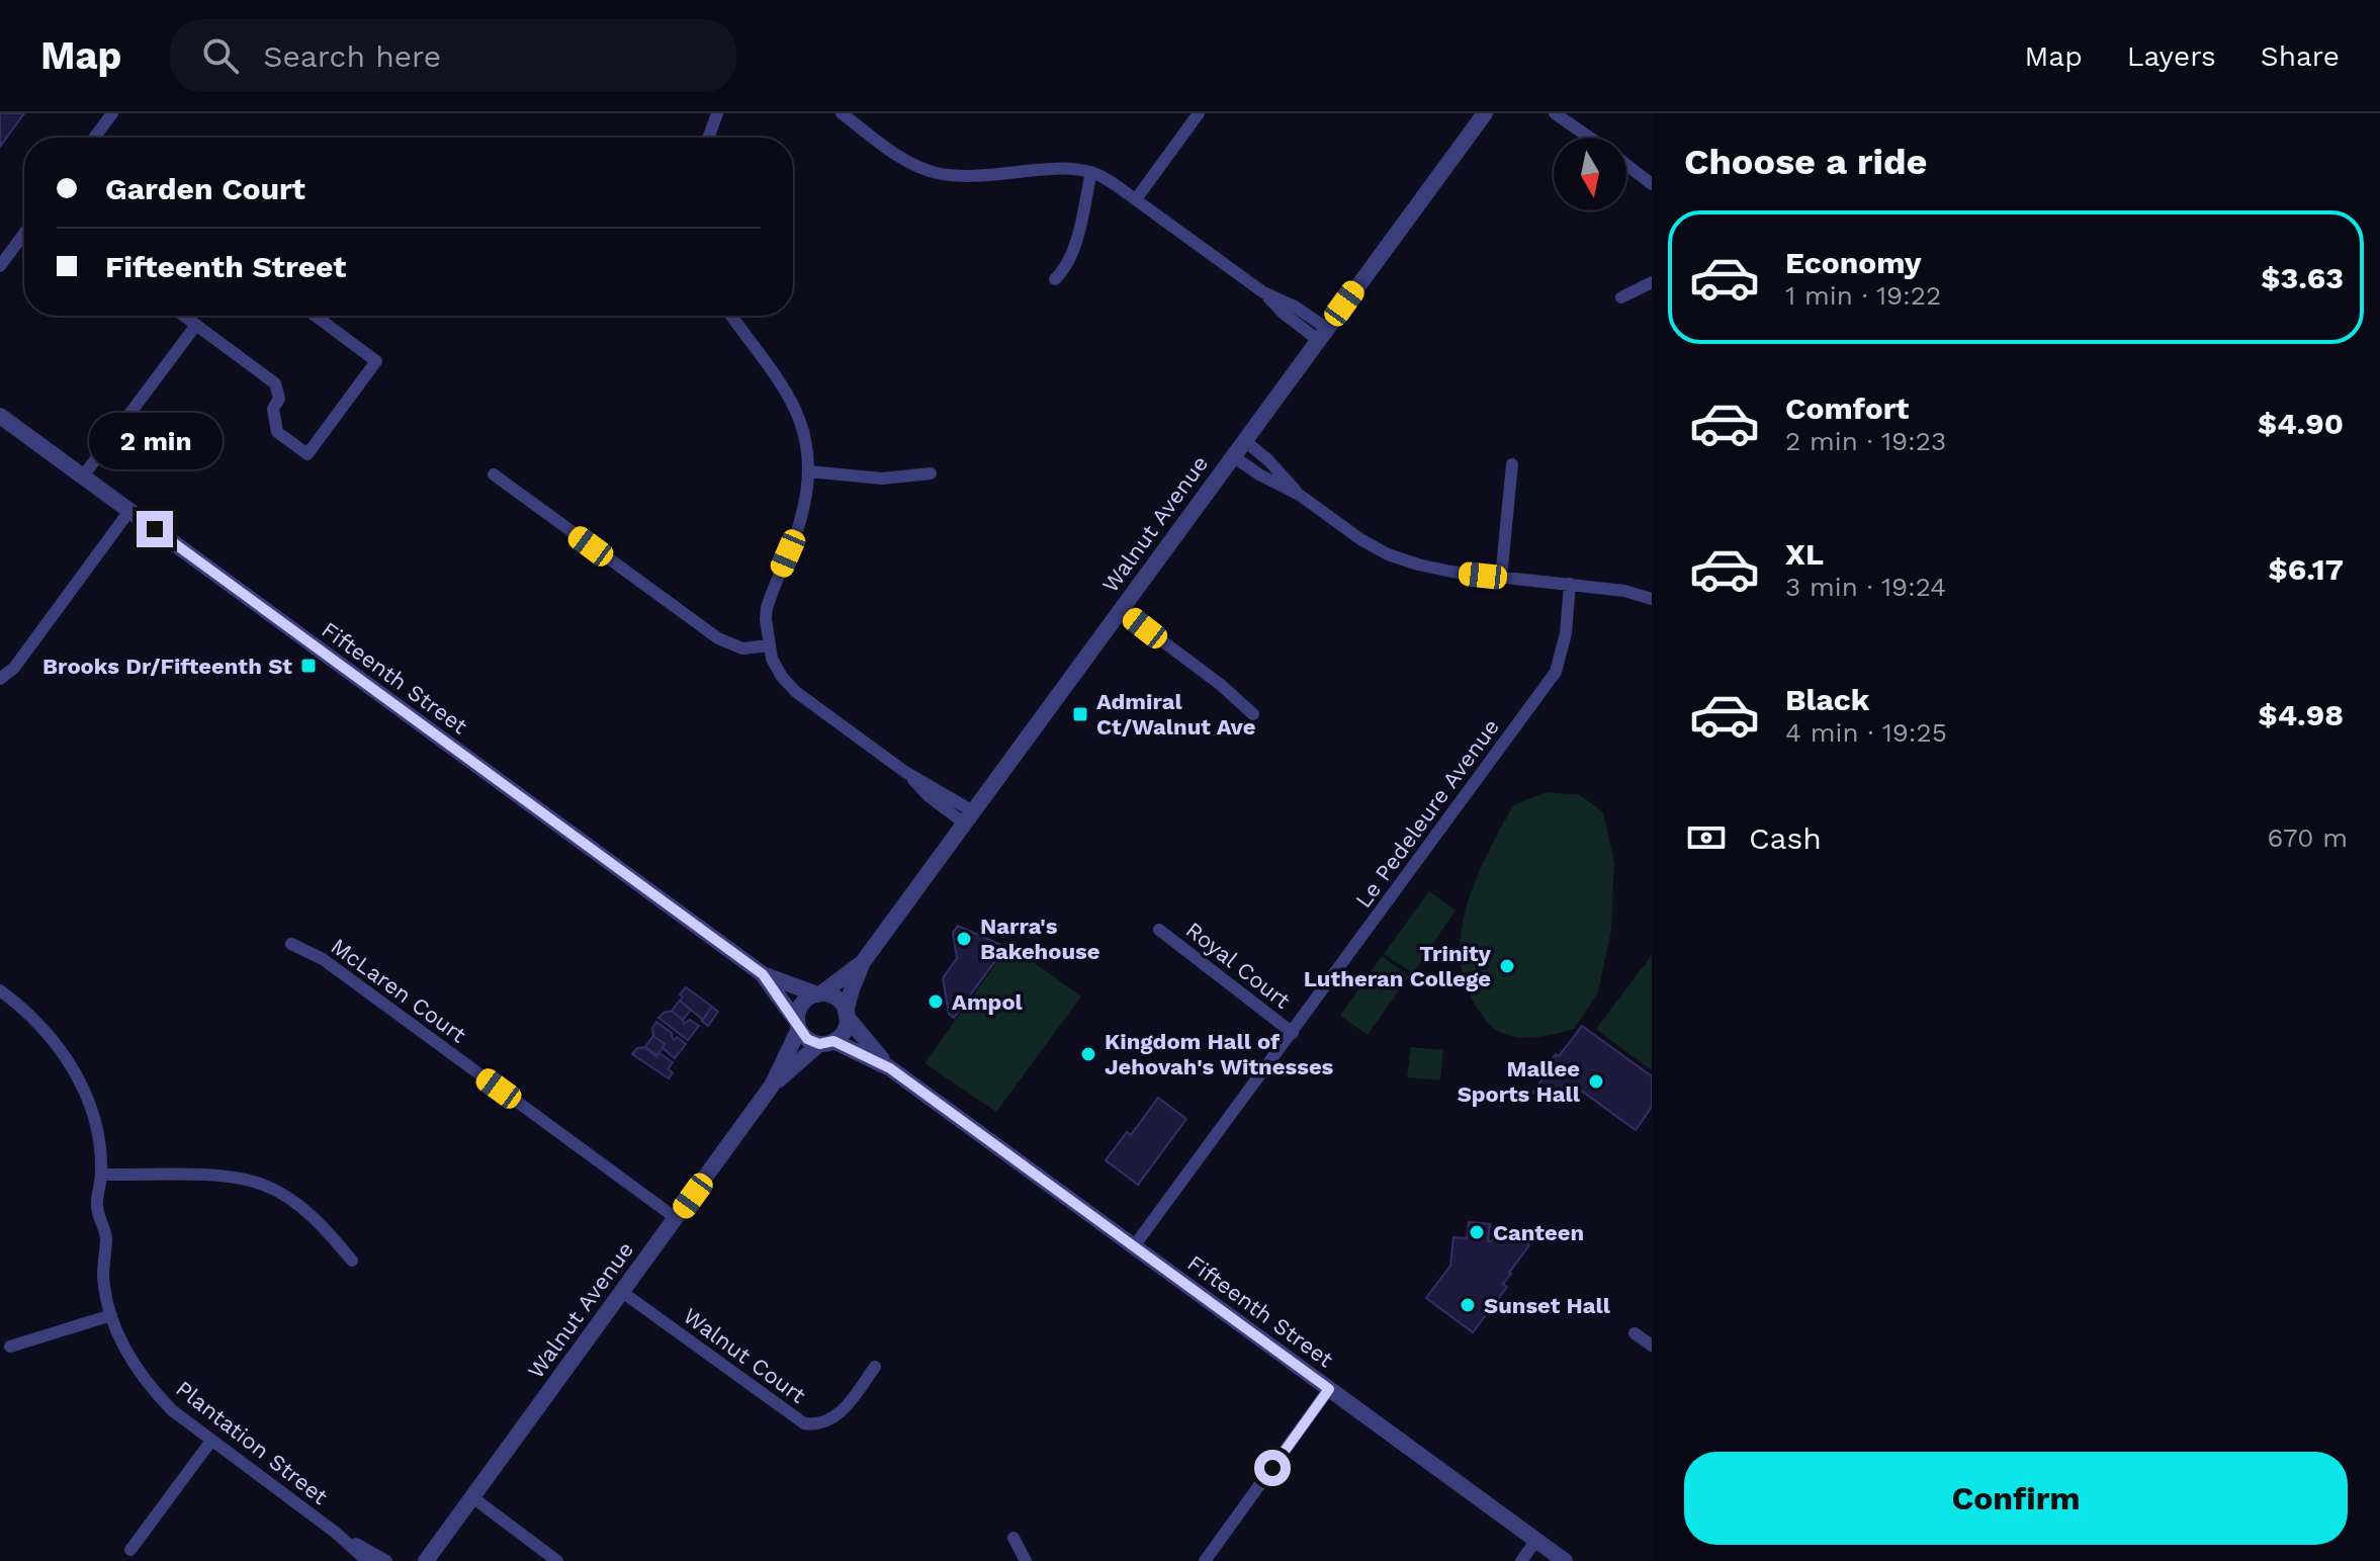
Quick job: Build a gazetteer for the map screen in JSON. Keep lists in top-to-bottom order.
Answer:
{
  "streets": {
    "street": [
      "Walnut Avenue",
      "Fifteenth Street",
      "Le Pedeleure Avenue",
      "Royal Court",
      "McLaren Court",
      "Walnut Court",
      "Plantation Street"
    ]
  },
  "crossings": [
    ["Walnut Avenue", "Fifteenth Street"],
    ["Walnut Avenue", "McLaren Court"],
    ["Walnut Avenue", "Walnut Court"],
    ["Fifteenth Street", "Le Pedeleure Avenue"],
    ["Le Pedeleure Avenue", "Royal Court"]
  ],
  "places": {
    "transit": ["Brooks Dr/Fifteenth St", "Admiral Ct/Walnut Ave"],
    "other": [
      "Narra's Bakehouse",
      "Trinity Lutheran College",
      "Ampol",
      "Kingdom Hall of Jehovah's Witnesses",
      "Mallee Sports Hall",
      "Canteen",
      "Sunset Hall"
    ]
  },
  "north": "bottom",
  "page": {
    "header": "Map",
    "search": "Search here",
    "nav": ["Map", "Layers", "Share"],
    "heading": "Choose a ride",
    "banner": ["Garden Court", "Fifteenth Street"],
    "list": [
      {
        "name": "Economy",
        "note": "1 min · 19:22",
        "value": "$3.63"
      },
      {
        "name": "Comfort",
        "note": "2 min · 19:23",
        "value": "$4.90"
      },
      {
        "name": "XL",
        "note": "3 min · 19:24",
        "value": "$6.17"
      },
      {
        "name": "Black",
        "note": "4 min · 19:25",
        "value": "$4.98"
      }
    ],
    "bubble": "2 min",
    "pay": ["Cash", "670 m"],
    "buttons": "Confirm"
  }
}
